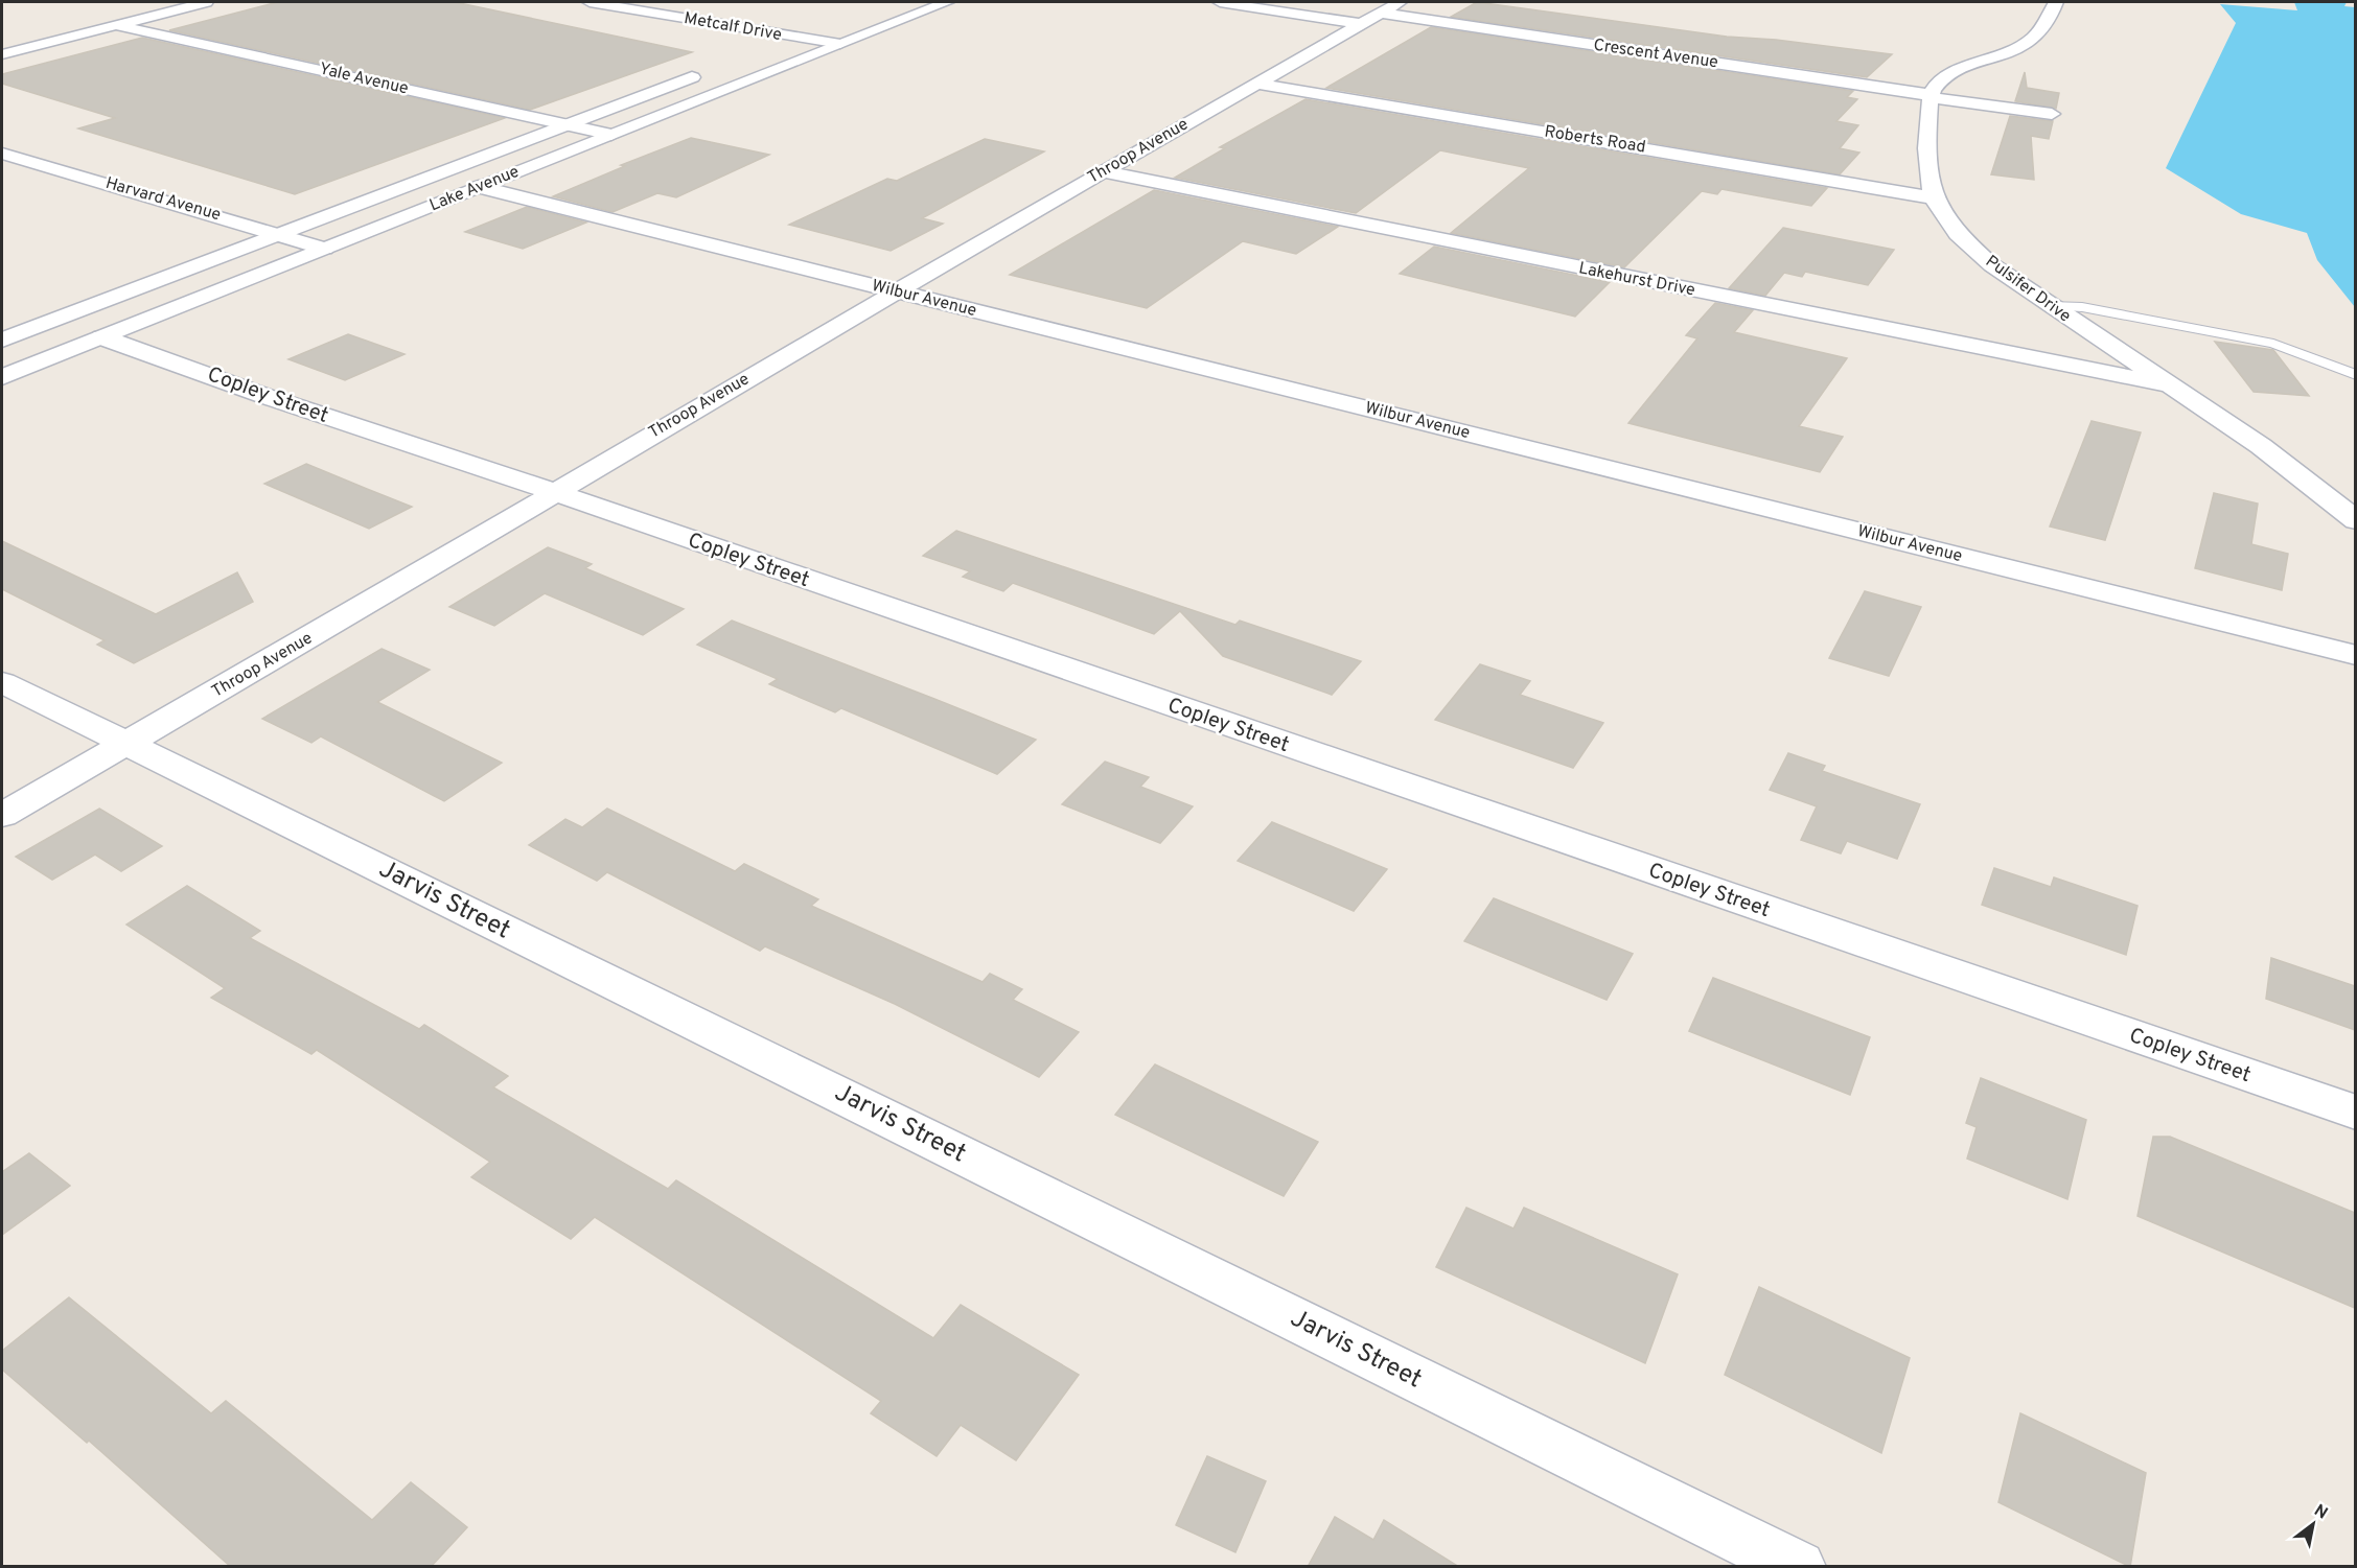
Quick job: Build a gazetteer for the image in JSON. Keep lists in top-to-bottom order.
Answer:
{
  "streets": {
    "street": [
      "Metcalf Drive",
      "Crescent Avenue",
      "Yale Avenue",
      "Roberts Road",
      "Throop Avenue",
      "Lake Avenue",
      "Harvard Avenue",
      "Lakehurst Drive",
      "Pulsifer Drive",
      "Wilbur Avenue",
      "Copley Street",
      "Jarvis Street"
    ]
  },
  "crossings": [
    ["Metcalf Drive", "Lake Avenue"],
    ["Crescent Avenue", "Throop Avenue"],
    ["Yale Avenue", "Lake Avenue"],
    ["Roberts Road", "Throop Avenue"],
    ["Roberts Road", "Pulsifer Drive"],
    ["Throop Avenue", "Lakehurst Drive"],
    ["Throop Avenue", "Wilbur Avenue"],
    ["Throop Avenue", "Copley Street"],
    ["Throop Avenue", "Jarvis Street"],
    ["Lake Avenue", "Harvard Avenue"],
    ["Lake Avenue", "Wilbur Avenue"],
    ["Lake Avenue", "Copley Street"],
    ["Lakehurst Drive", "Pulsifer Drive"]
  ],
  "north": "top right"
}
